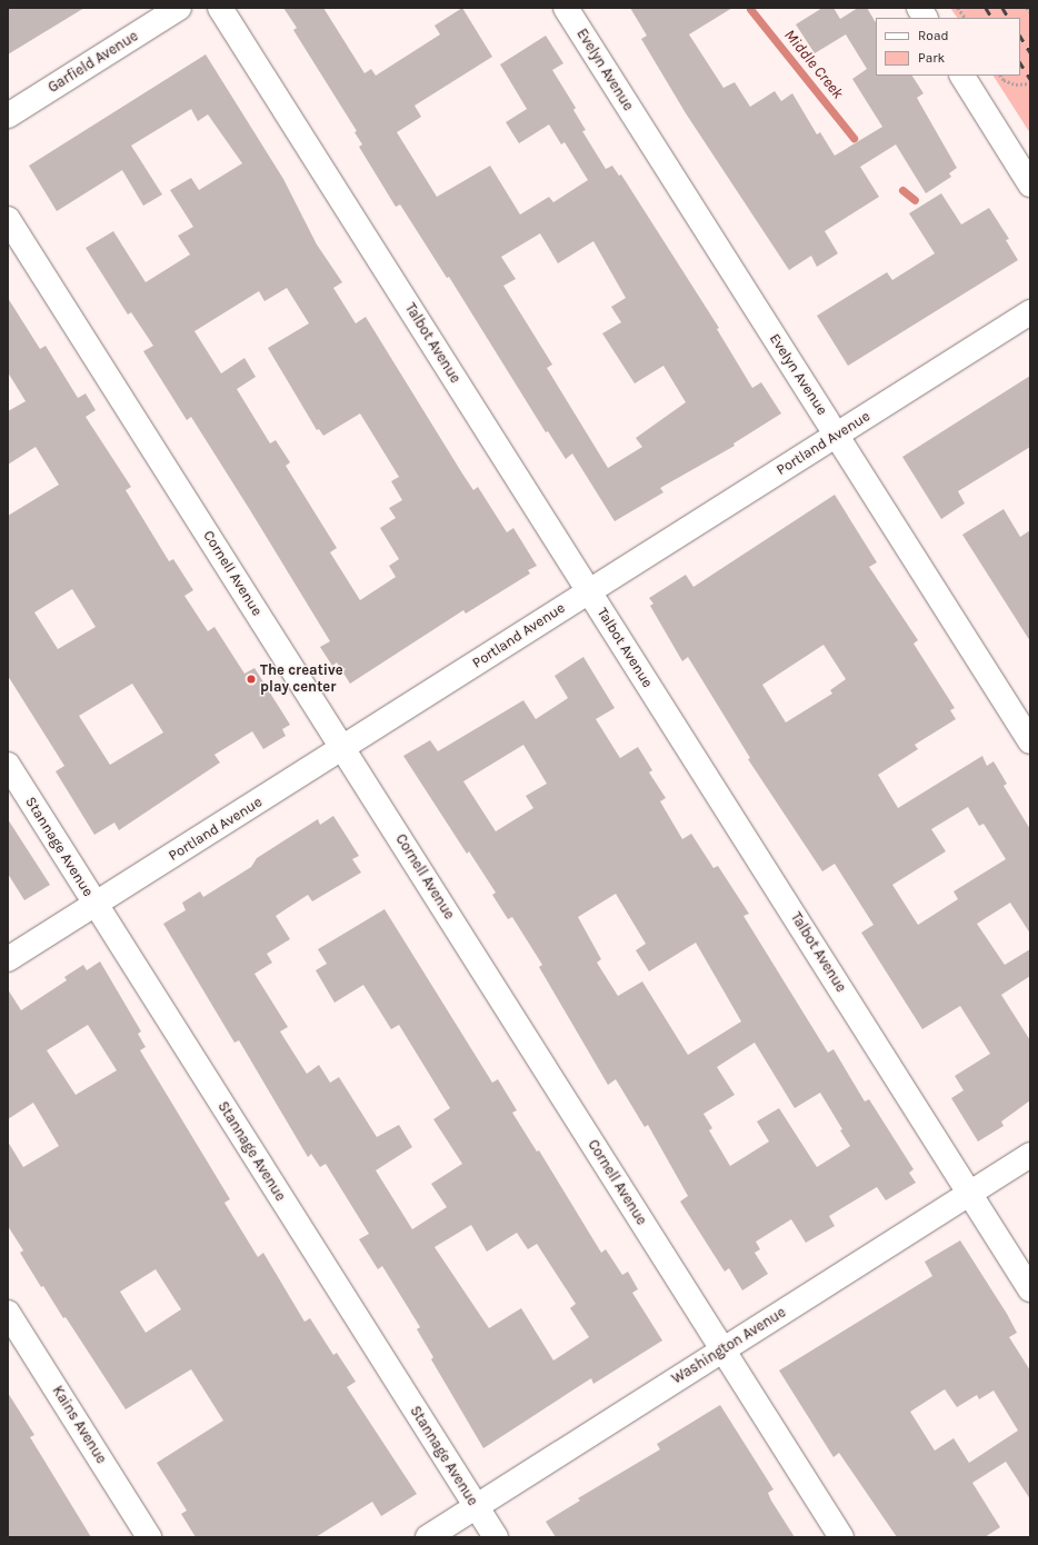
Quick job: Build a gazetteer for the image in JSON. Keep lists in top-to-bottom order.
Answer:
{
  "streets": {
    "street": [
      "Garfield Avenue",
      "Evelyn Avenue",
      "Talbot Avenue",
      "Portland Avenue",
      "Cornell Avenue",
      "Stannage Avenue",
      "Washington Avenue",
      "Kains Avenue"
    ]
  },
  "crossings": [
    ["Evelyn Avenue", "Portland Avenue"],
    ["Talbot Avenue", "Portland Avenue"],
    ["Talbot Avenue", "Washington Avenue"],
    ["Portland Avenue", "Cornell Avenue"],
    ["Portland Avenue", "Stannage Avenue"],
    ["Cornell Avenue", "Washington Avenue"],
    ["Stannage Avenue", "Washington Avenue"]
  ],
  "water": ["Middle Creek"],
  "places": ["The creative play center"],
  "legend": ["Road", "Park"]
}
